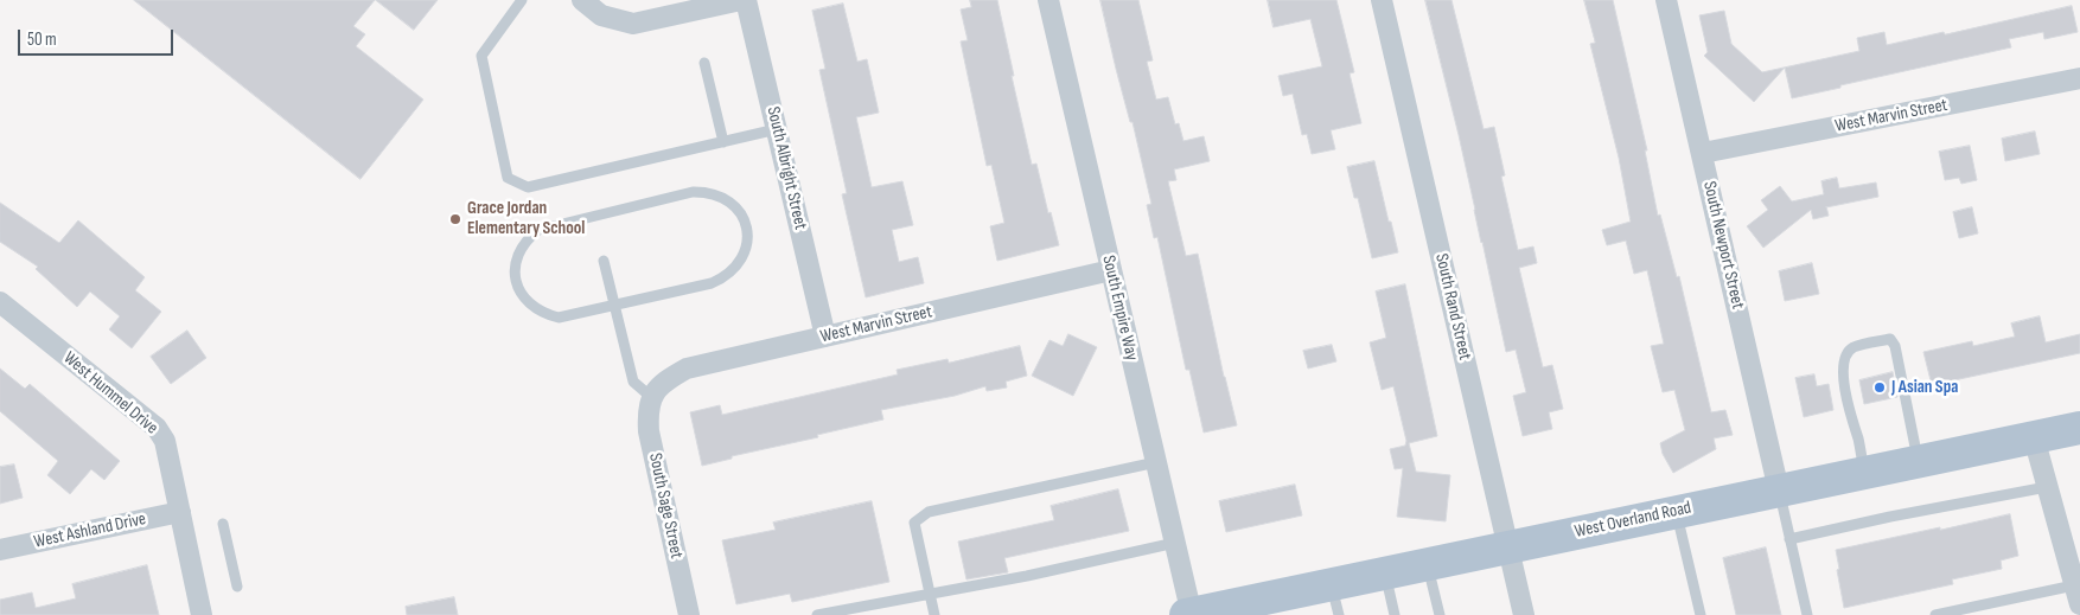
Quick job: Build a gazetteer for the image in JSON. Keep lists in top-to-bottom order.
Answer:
{
  "streets": {
    "main road": ["West Overland Road"],
    "street": [
      "West Marvin Street",
      "South Albright Street",
      "South Newport Street",
      "South Rand Street",
      "South Empire Way",
      "West Hummel Drive",
      "South Sage Street",
      "West Ashland Drive"
    ]
  },
  "crossings": [
    ["West Marvin Street", "South Albright Street"],
    ["West Marvin Street", "South Newport Street"],
    ["West Marvin Street", "South Empire Way"],
    ["West Marvin Street", "South Sage Street"],
    ["South Newport Street", "West Overland Road"],
    ["South Rand Street", "West Overland Road"],
    ["South Empire Way", "West Overland Road"],
    ["West Hummel Drive", "West Ashland Drive"]
  ],
  "places": ["Grace Jordan Elementary School", "J Asian Spa"],
  "scale_bar": "50 m"
}
